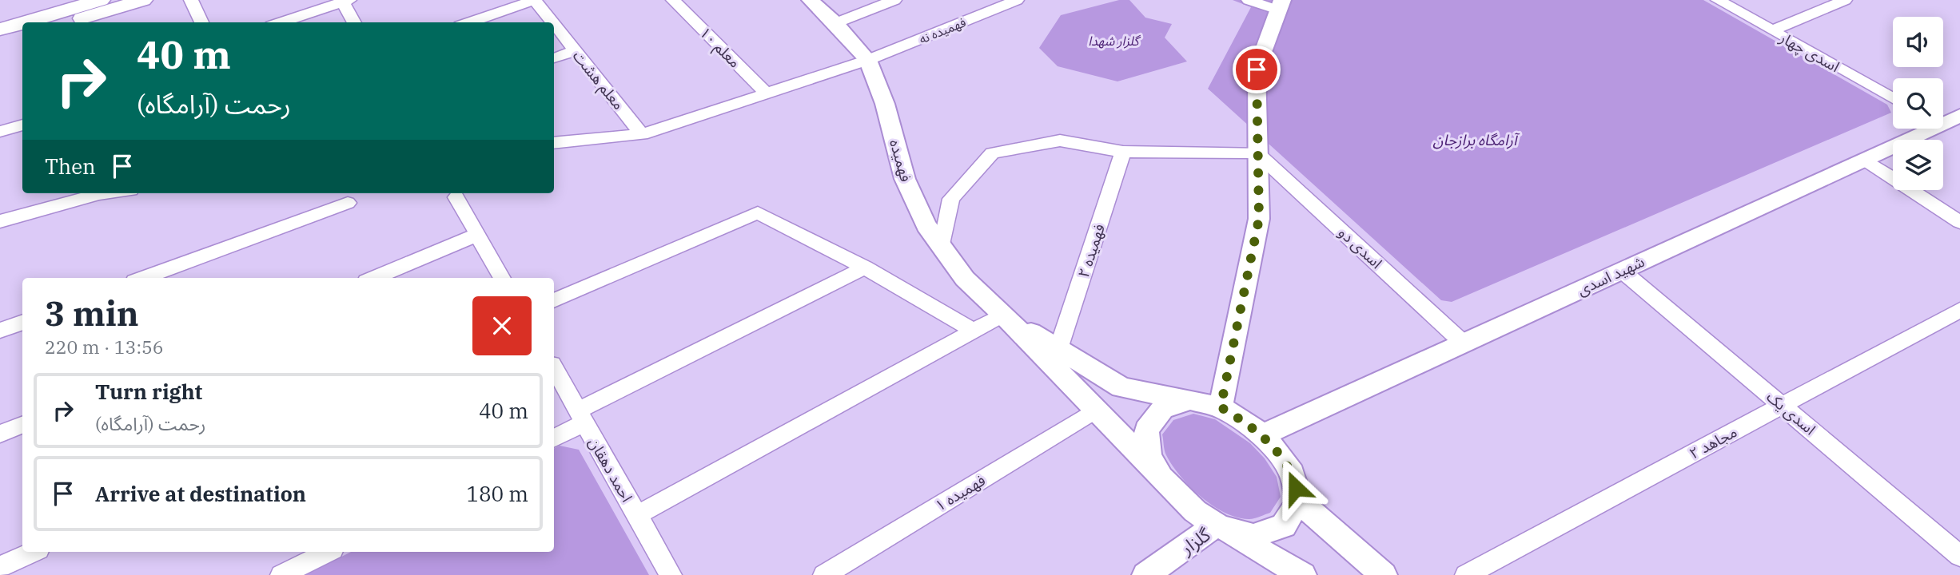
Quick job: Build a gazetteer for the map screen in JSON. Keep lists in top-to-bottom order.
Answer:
{
  "streets": {
    "street": [
      "فهمیده نه",
      "معلم ۱۰",
      "اسدی چهار",
      "معلم هشت",
      "فهمیده",
      "اسدی دو",
      "فهمیده ۲",
      "شهید اسدی",
      "اسدی یک",
      "مجاهد ۲",
      "احمد دهقان",
      "فهمیده ۱",
      "گلزار"
    ]
  },
  "crossings": [
    ["فهمیده نه", "معلم ۱۰"],
    ["فهمیده نه", "معلم هشت"],
    ["فهمیده نه", "فهمیده"],
    ["اسدی دو", "شهید اسدی"],
    ["شهید اسدی", "اسدی یک"],
    ["شهید اسدی", "گلزار"],
    ["اسدی یک", "مجاهد ۲"]
  ],
  "parks": ["گلزار شهدا", "آرامگاه برازجان"],
  "page": {
    "turn": ["40 m", "رحمت (آرامگاه)"],
    "then": "Then",
    "heading": ["3 min", "220 m · 13:56"],
    "list": [
      {
        "name": "Turn right",
        "note": "رحمت (آرامگاه)",
        "value": "40 m"
      },
      {
        "name": "Arrive at destination",
        "value": "180 m"
      }
    ]
  }
}
